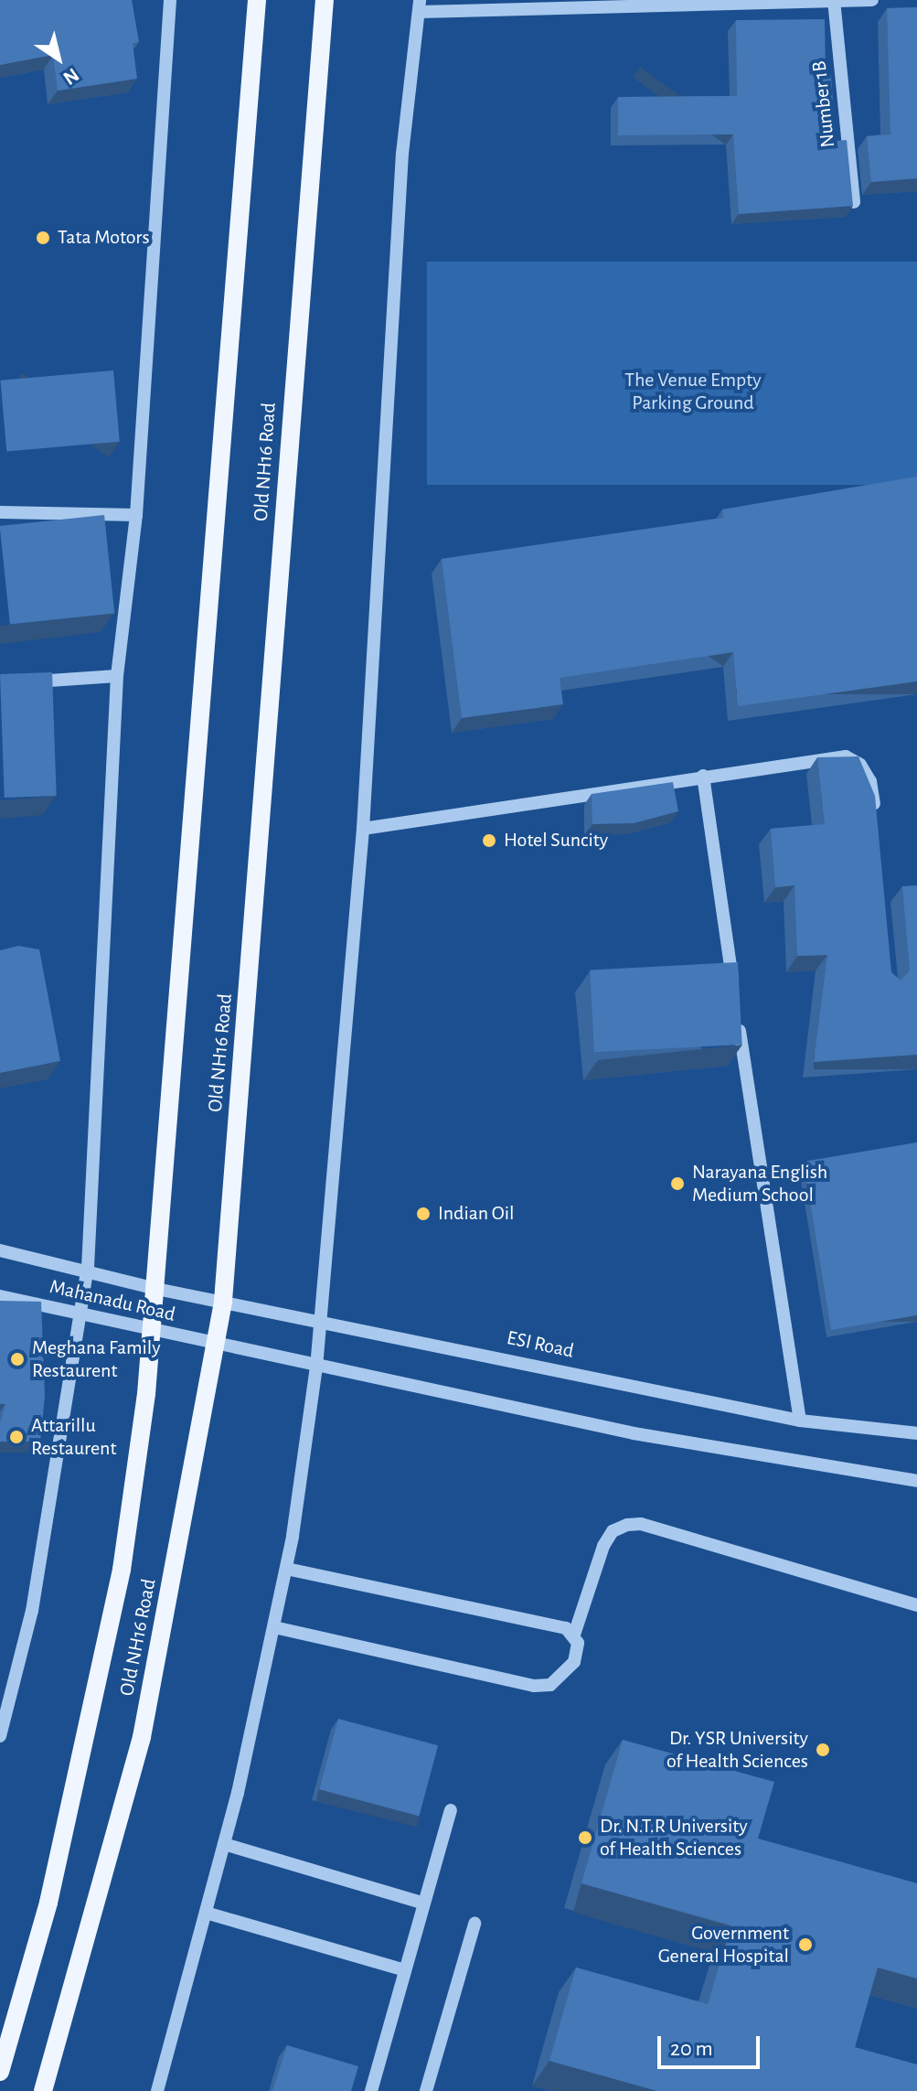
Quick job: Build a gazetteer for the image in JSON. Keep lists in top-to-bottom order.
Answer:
{
  "streets": {
    "main road": ["Old NH16 Road"],
    "street": ["Number 1B", "Mahanadu Road", "ESI Road"]
  },
  "crossings": [
    ["Old NH16 Road", "Mahanadu Road"],
    ["Old NH16 Road", "ESI Road"],
    ["Mahanadu Road", "ESI Road"]
  ],
  "parks": ["The Venue Empty Parking Ground"],
  "places": [
    "Tata Motors",
    "Hotel Suncity",
    "Narayana English Medium School",
    "Indian Oil",
    "Meghana Family Restaurent",
    "Attarillu Restaurent",
    "Dr. YSR University of Health Sciences",
    "Dr. N.T.R University of Health Sciences",
    "Government General Hospital"
  ],
  "scale_bar": "20 m",
  "north": "bottom right"
}
